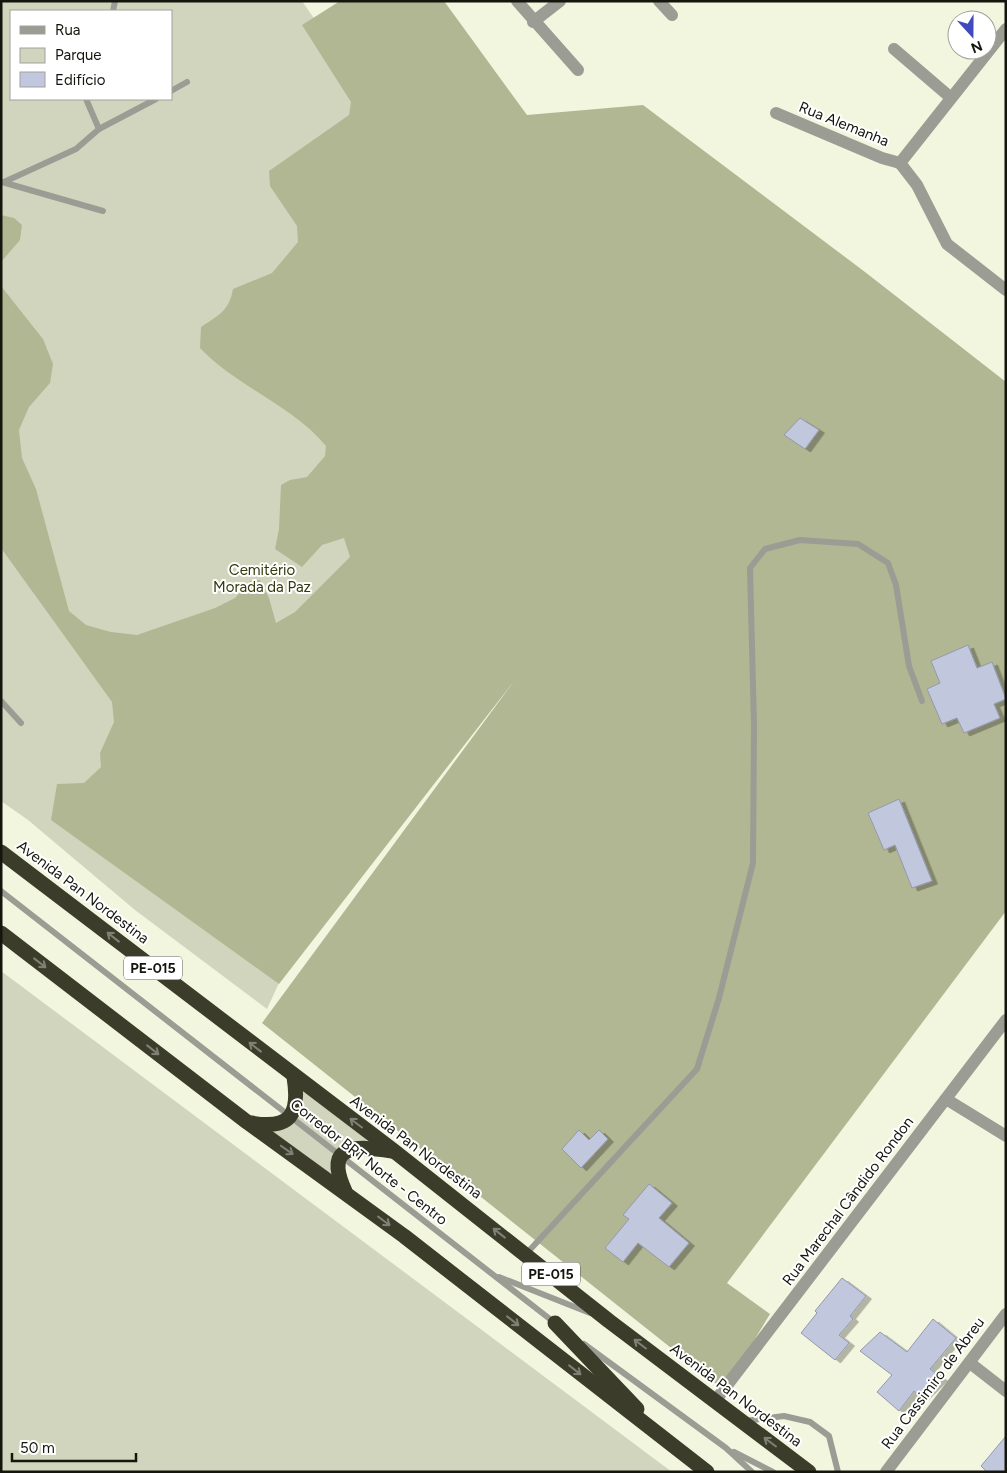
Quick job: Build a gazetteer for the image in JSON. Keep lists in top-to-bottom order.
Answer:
{
  "streets": {
    "highway": ["Avenida Pan Nordestina", "PE-015"],
    "street": ["Rua Alemanha", "Rua Marechal Cândido Rondon", "Rua Cassimiro de Abreu"],
    "lane": ["Corredor BRT Norte - Centro"]
  },
  "crossings": [
    ["Avenida Pan Nordestina", "Rua Marechal Cândido Rondon"]
  ],
  "parks": ["Cemitério Morada da Paz"],
  "legend": ["Rua", "Parque", "Edifício"],
  "scale_bar": "50 m",
  "north": "bottom"
}
